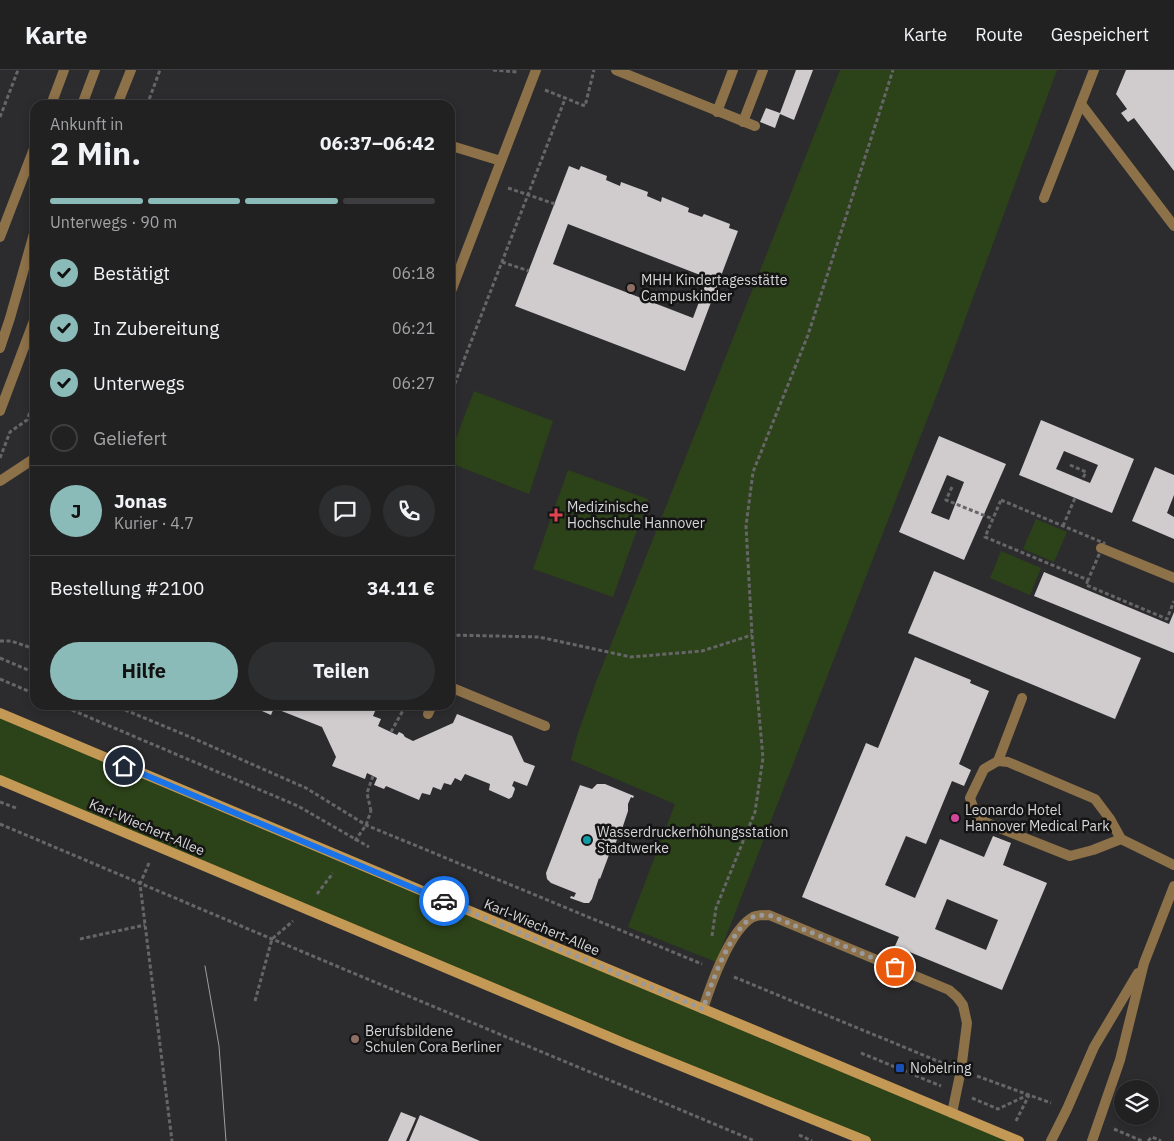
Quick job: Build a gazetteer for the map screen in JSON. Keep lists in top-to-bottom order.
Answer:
{
  "streets": {
    "main road": ["Karl-Wiechert-Allee"]
  },
  "places": {
    "other": [
      "MHH Kindertagesstätte Campuskinder",
      "Leonardo Hotel Hannover Medical Park",
      "Wasserdruckerhöhungsstation Stadtwerke",
      "Berufsbildene Schulen Cora Berliner"
    ],
    "health": ["Medizinische Hochschule Hannover"],
    "transit": ["Nobelring"]
  },
  "page": {
    "header": "Karte",
    "nav": ["Karte", "Route", "Gespeichert"],
    "heading": ["2 Min.", "Ankunft in", "06:37–06:42"],
    "panel": [
      "Jonas",
      "Kurier · 4.7",
      "Bestellung #2100",
      "34.11 €"
    ],
    "bar": "Unterwegs · 90 m",
    "list": [
      ["Bestätigt", "06:18"],
      ["In Zubereitung", "06:21"],
      ["Unterwegs", "06:27"],
      "Geliefert"
    ],
    "round": "J",
    "buttons": ["Hilfe", "Teilen"]
  }
}
